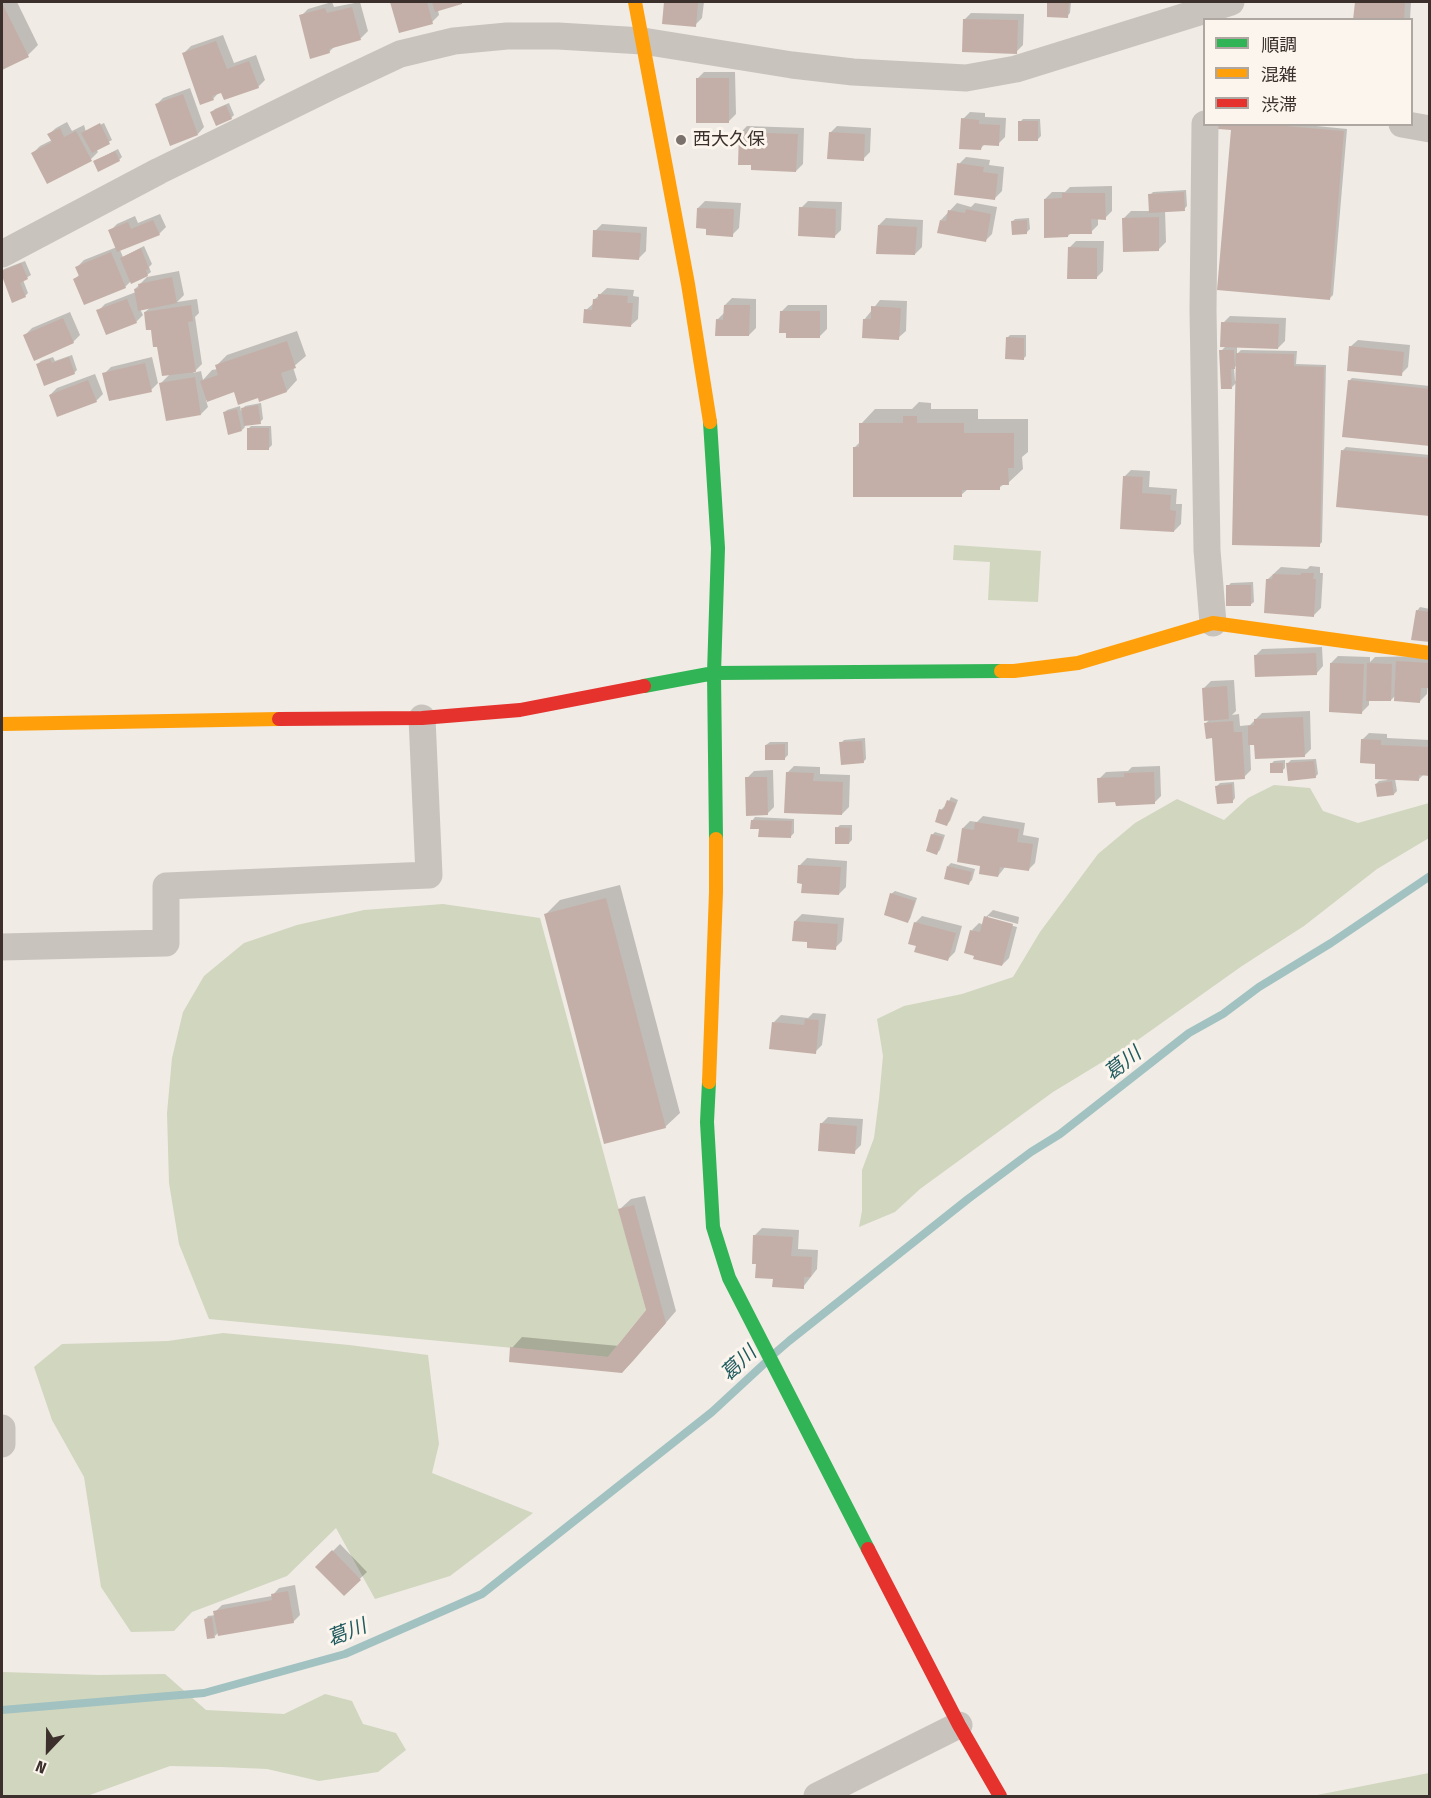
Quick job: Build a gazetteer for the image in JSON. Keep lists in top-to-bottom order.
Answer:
{
  "water": ["葛川"],
  "places": ["西大久保"],
  "legend": ["順調", "混雑", "渋滞"],
  "north": "bottom"
}
